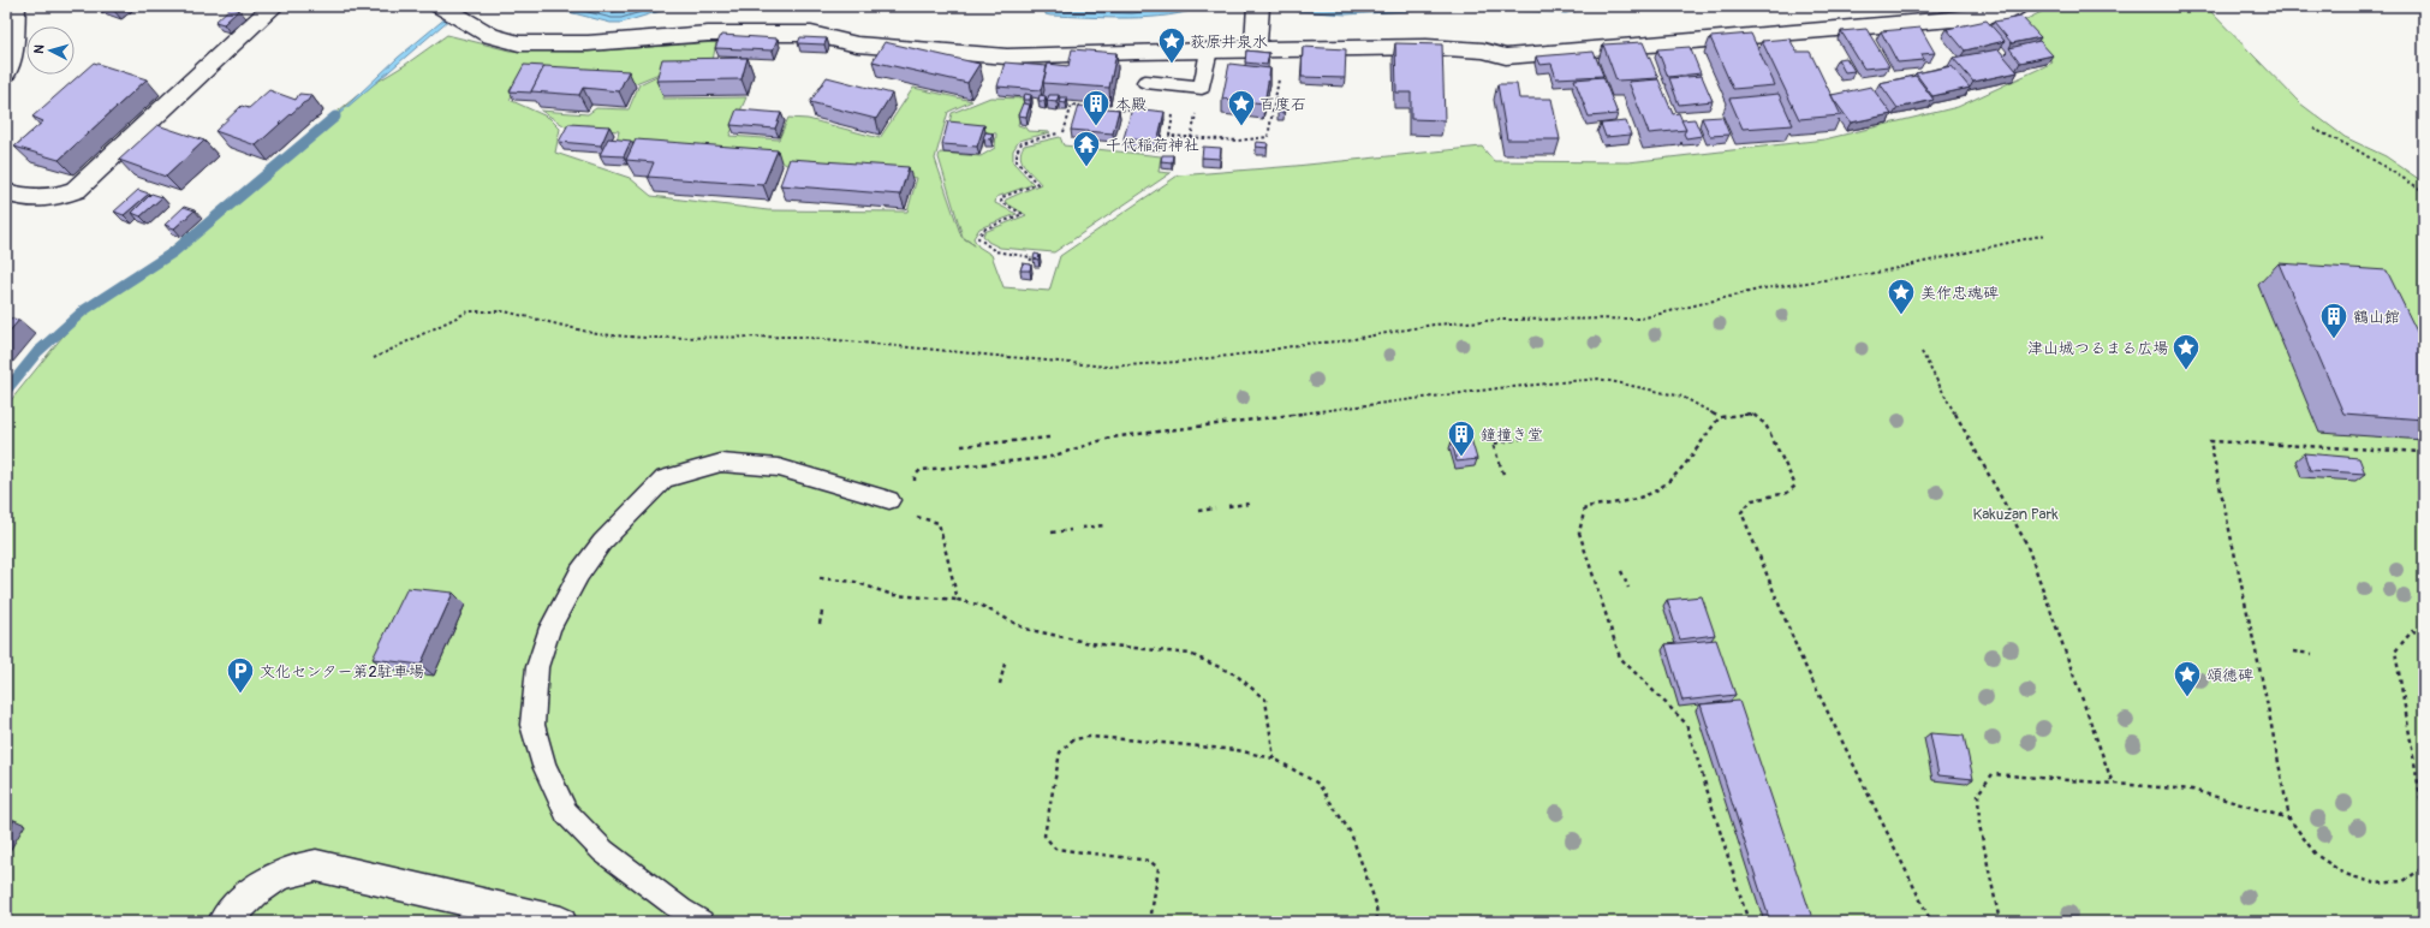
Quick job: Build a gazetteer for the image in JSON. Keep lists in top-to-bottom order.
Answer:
{
  "parks": ["Kakuzan Park"],
  "places": {
    "place": [
      "荻原井泉水",
      "百度石",
      "美作忠魂碑",
      "津山城つるまる広場",
      "頌徳碑"
    ],
    "building": ["本殿", "鶴山館", "鐘撞き堂"],
    "temple": ["千代稲荷神社"],
    "parking": ["文化センター第2駐車場"]
  },
  "north": "left"
}
